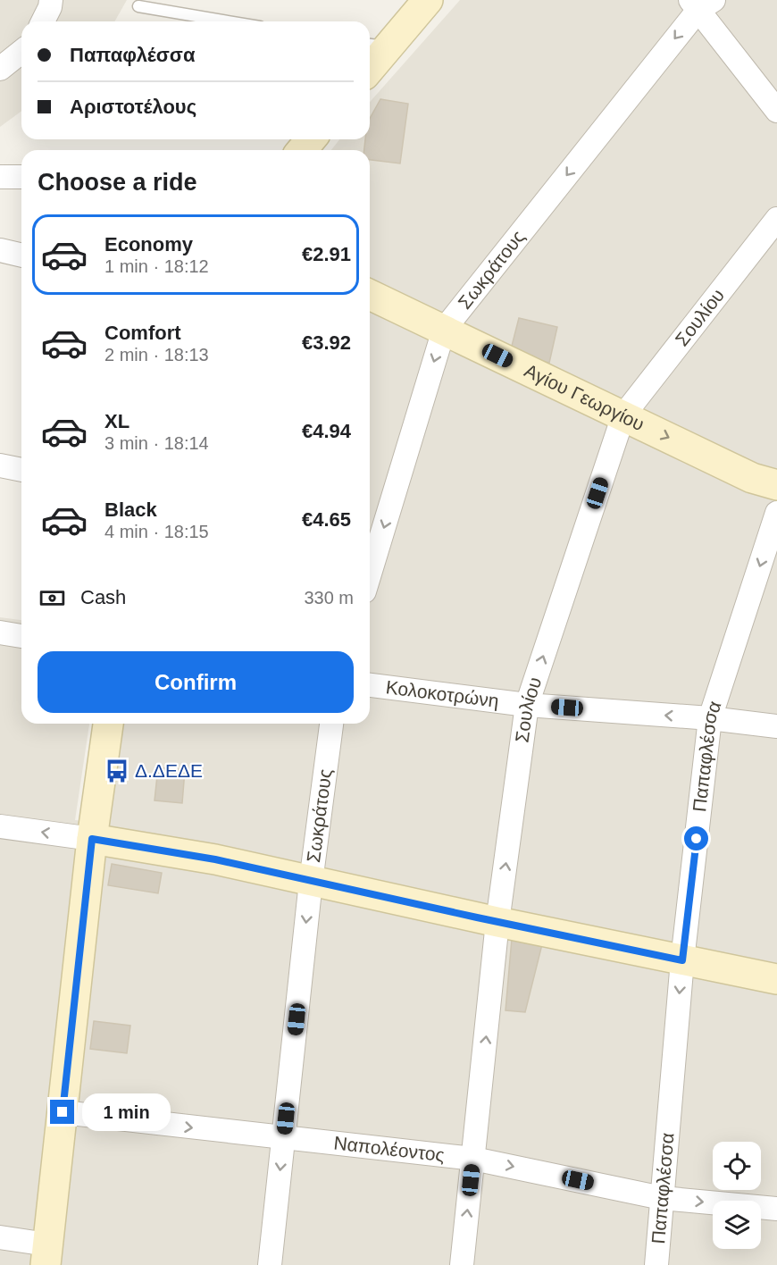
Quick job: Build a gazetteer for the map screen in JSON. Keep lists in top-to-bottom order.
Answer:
{
  "streets": {
    "street": [
      "Σωκράτους",
      "Σουλίου",
      "Αγίου Γεωργίου",
      "Κολοκοτρώνη",
      "Παπαφλέσσα",
      "Ναπολέοντος"
    ]
  },
  "crossings": [
    ["Σωκράτους", "Αγίου Γεωργίου"],
    ["Σωκράτους", "Ναπολέοντος"],
    ["Σουλίου", "Αγίου Γεωργίου"],
    ["Σουλίου", "Κολοκοτρώνη"],
    ["Σουλίου", "Ναπολέοντος"],
    ["Κολοκοτρώνη", "Παπαφλέσσα"],
    ["Παπαφλέσσα", "Ναπολέοντος"]
  ],
  "one_way": [
    "Σωκράτους",
    "Σουλίου",
    "Αγίου Γεωργίου",
    "Κολοκοτρώνη",
    "Παπαφλέσσα",
    "Ναπολέοντος"
  ],
  "places": {
    "bus stop": ["Δ.ΔΕΔΕ"]
  },
  "page": {
    "banner": ["Παπαφλέσσα", "Αριστοτέλους"],
    "heading": "Choose a ride",
    "list": [
      {
        "name": "Economy",
        "note": "1 min · 18:12",
        "value": "€2.91"
      },
      {
        "name": "Comfort",
        "note": "2 min · 18:13",
        "value": "€3.92"
      },
      {
        "name": "XL",
        "note": "3 min · 18:14",
        "value": "€4.94"
      },
      {
        "name": "Black",
        "note": "4 min · 18:15",
        "value": "€4.65"
      }
    ],
    "pay": ["Cash", "330 m"],
    "buttons": "Confirm",
    "bubble": "1 min"
  }
}
